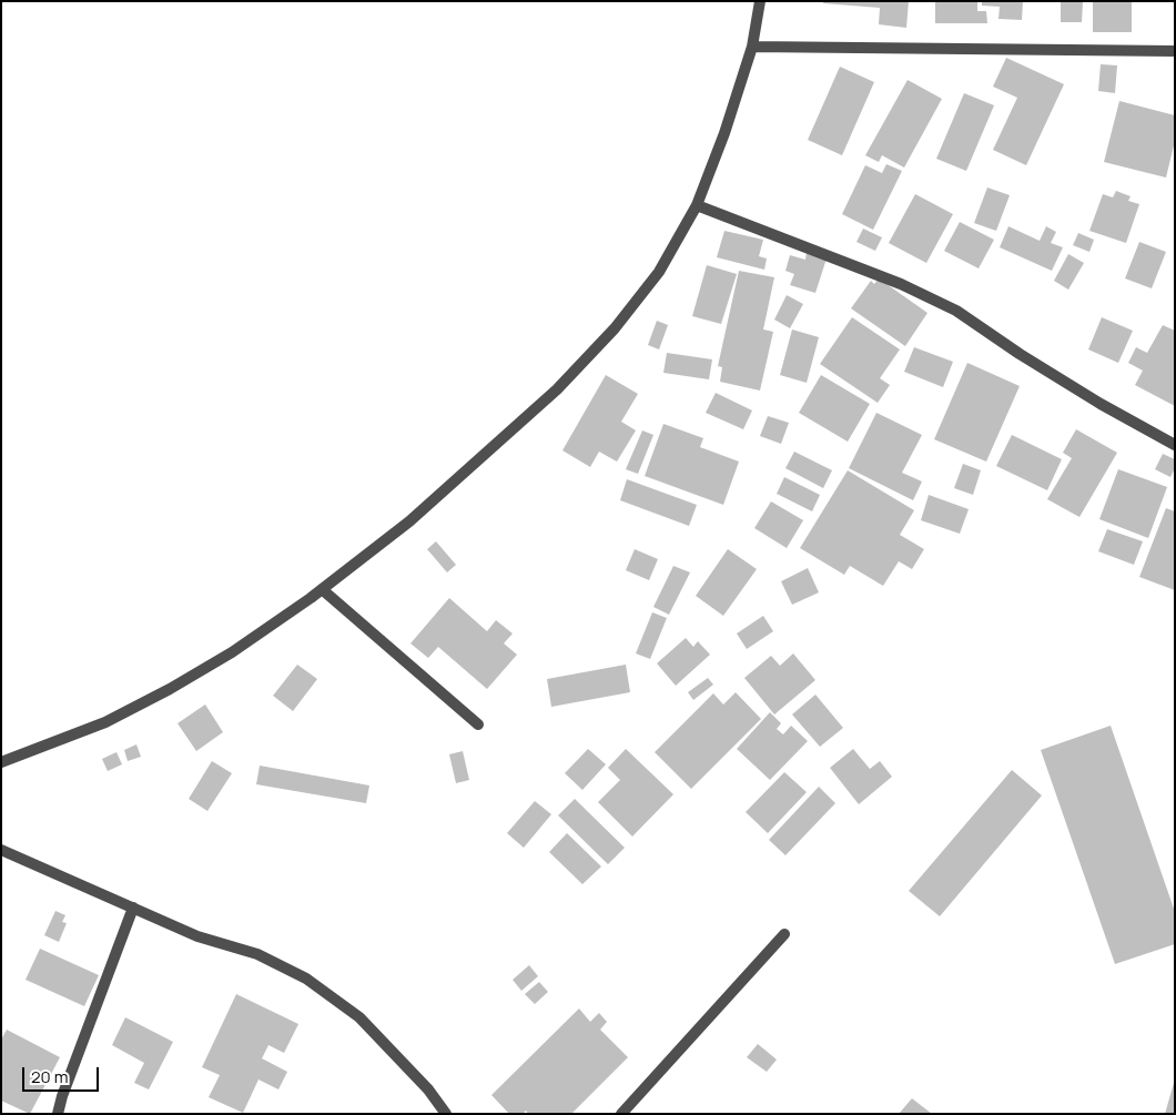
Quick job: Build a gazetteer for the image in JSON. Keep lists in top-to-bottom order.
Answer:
{
  "scale_bar": "20 m"
}
